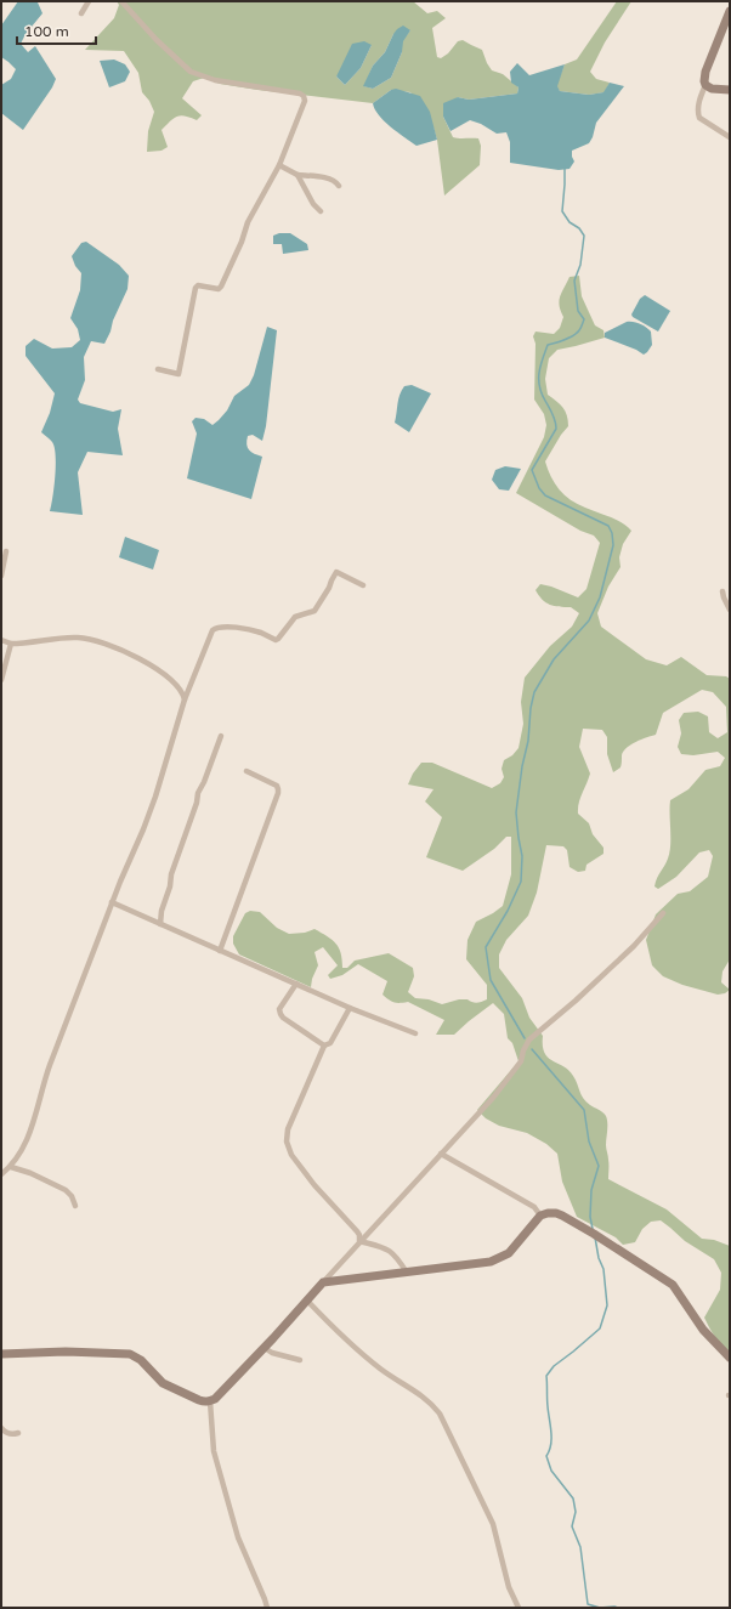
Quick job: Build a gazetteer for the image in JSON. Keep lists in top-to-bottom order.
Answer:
{
  "scale_bar": "100 m"
}
